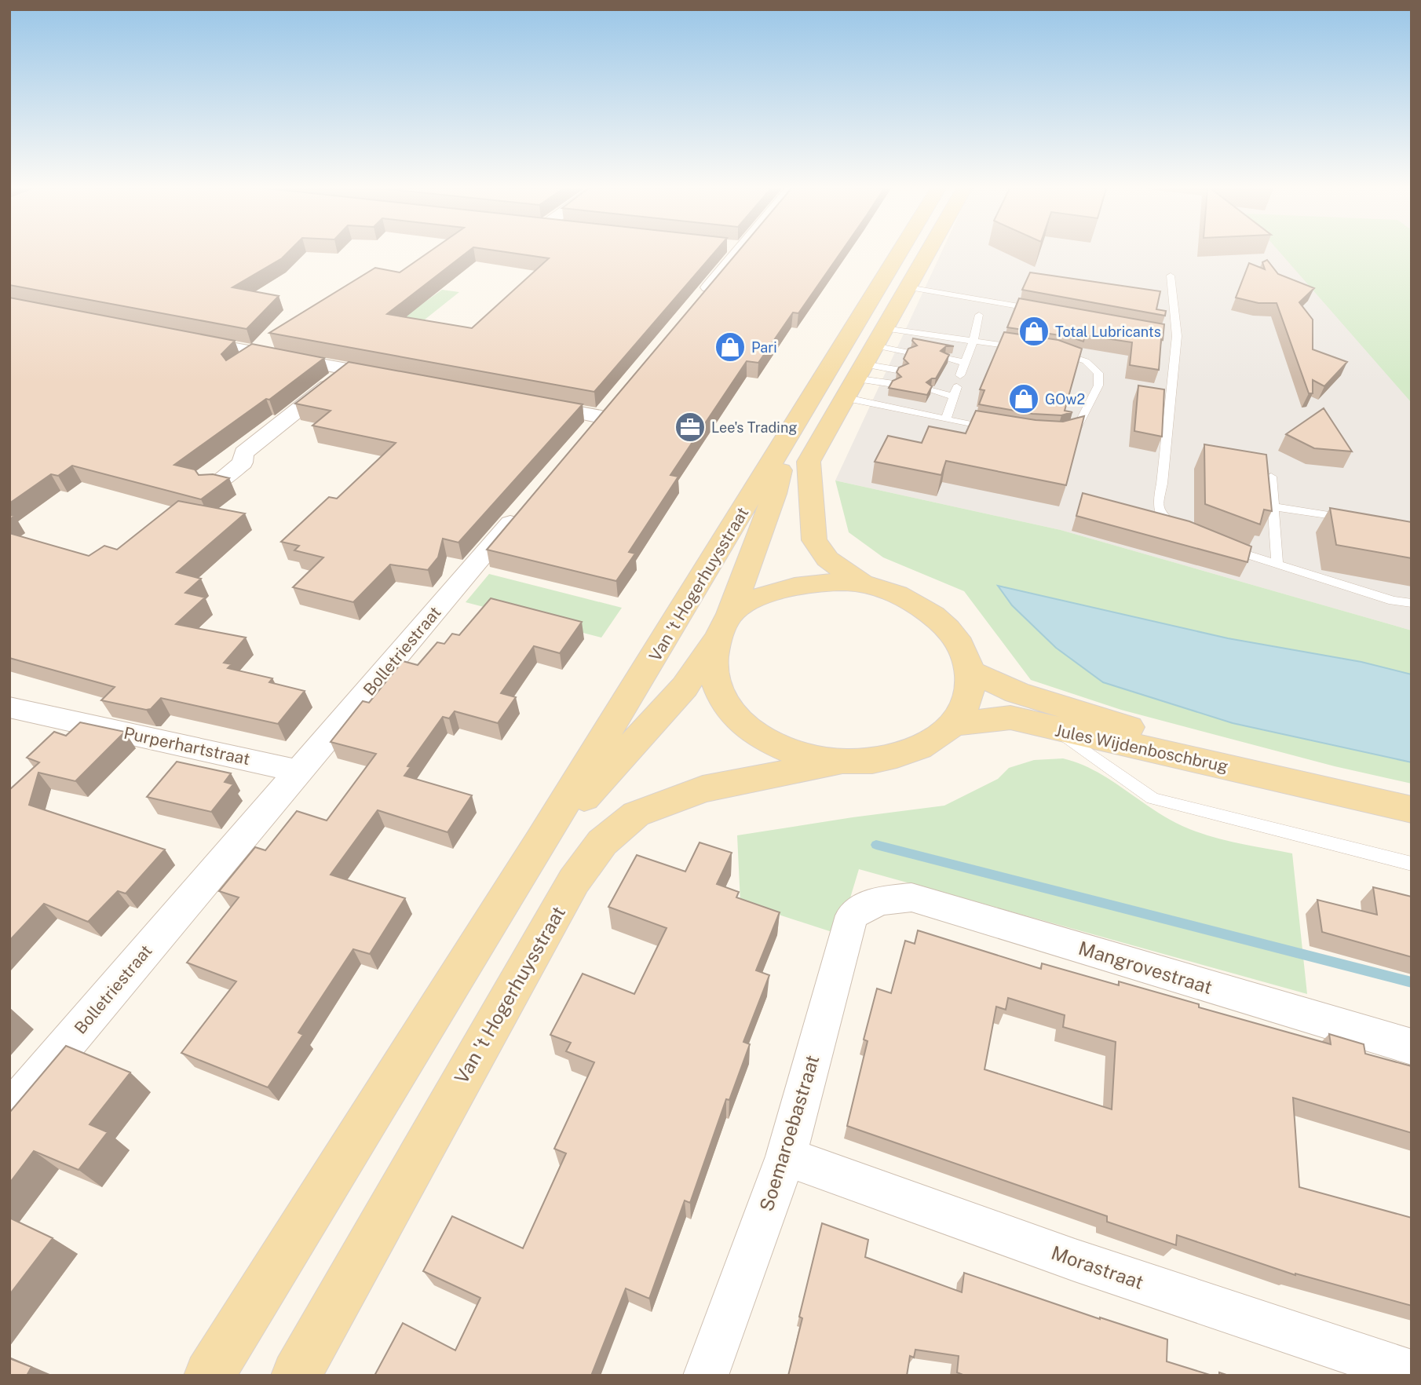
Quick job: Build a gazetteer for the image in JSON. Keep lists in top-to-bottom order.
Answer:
{
  "streets": {
    "main road": ["Van 't Hogerhuysstraat", "Jules Wijdenboschbrug"],
    "street": [
      "Bolletriestraat",
      "Purperhartstraat",
      "Mangrovestraat",
      "Soemaroebastraat",
      "Morastraat"
    ]
  },
  "crossings": [
    ["Bolletriestraat", "Purperhartstraat"],
    ["Mangrovestraat", "Soemaroebastraat"],
    ["Soemaroebastraat", "Morastraat"]
  ],
  "places": {
    "shop": ["Total Lubricants", "Pari", "GOw2"],
    "office": ["Lee's Trading"]
  }
}
